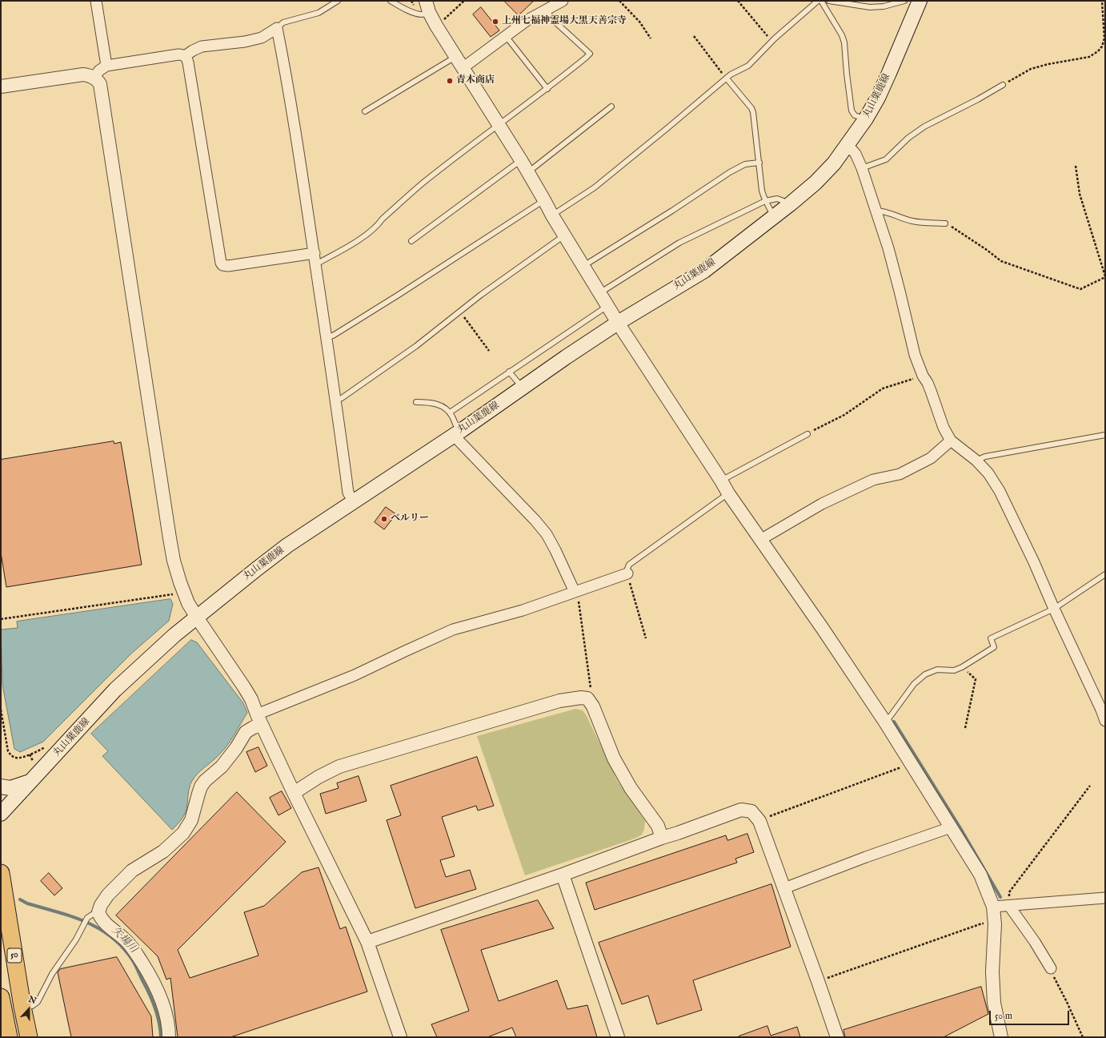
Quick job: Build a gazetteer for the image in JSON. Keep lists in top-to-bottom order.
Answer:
{
  "streets": {
    "highway": ["50"],
    "main road": ["丸山葉鹿線"]
  },
  "water": ["矢場川"],
  "places": ["上州七福神霊場大黒天善宗寺", "青木商店", "ベルリー"],
  "scale_bar": "50 m",
  "north": "top"
}
